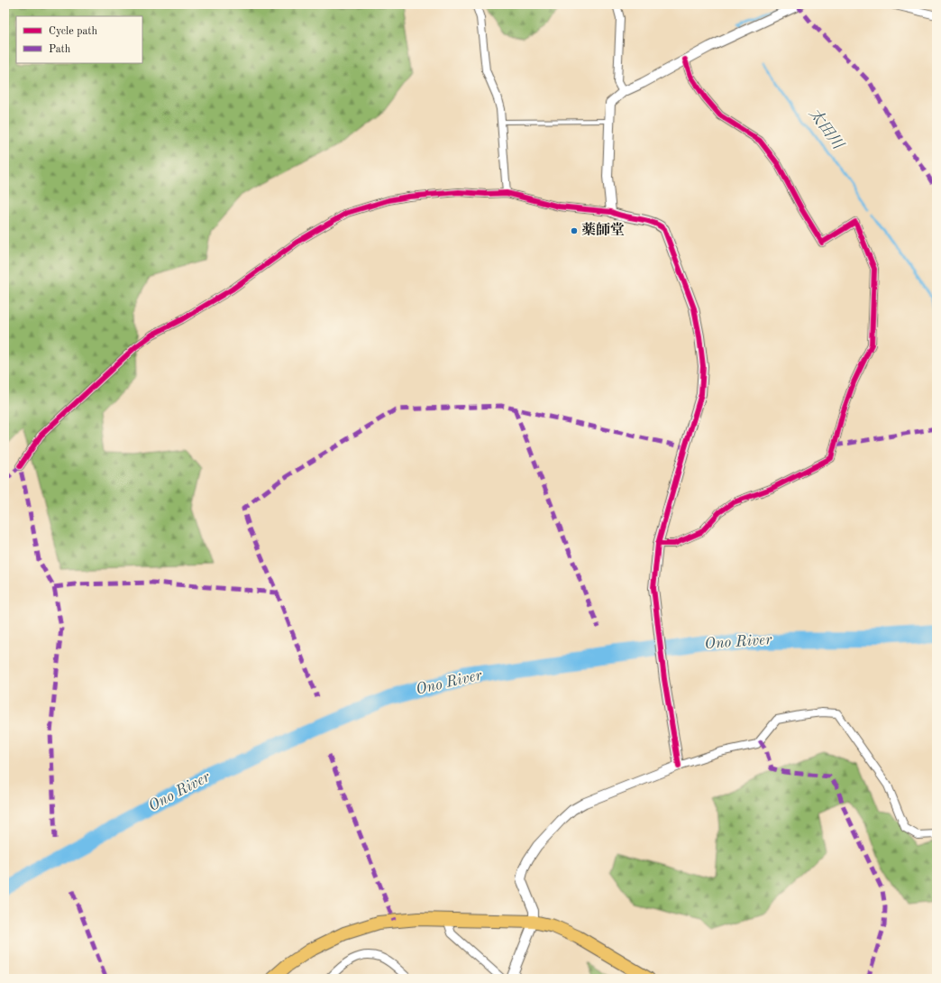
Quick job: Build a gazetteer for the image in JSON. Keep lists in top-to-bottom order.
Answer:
{
  "water": ["太田川", "Ono River"],
  "places": ["薬師堂"],
  "legend": ["Cycle path", "Path"]
}
